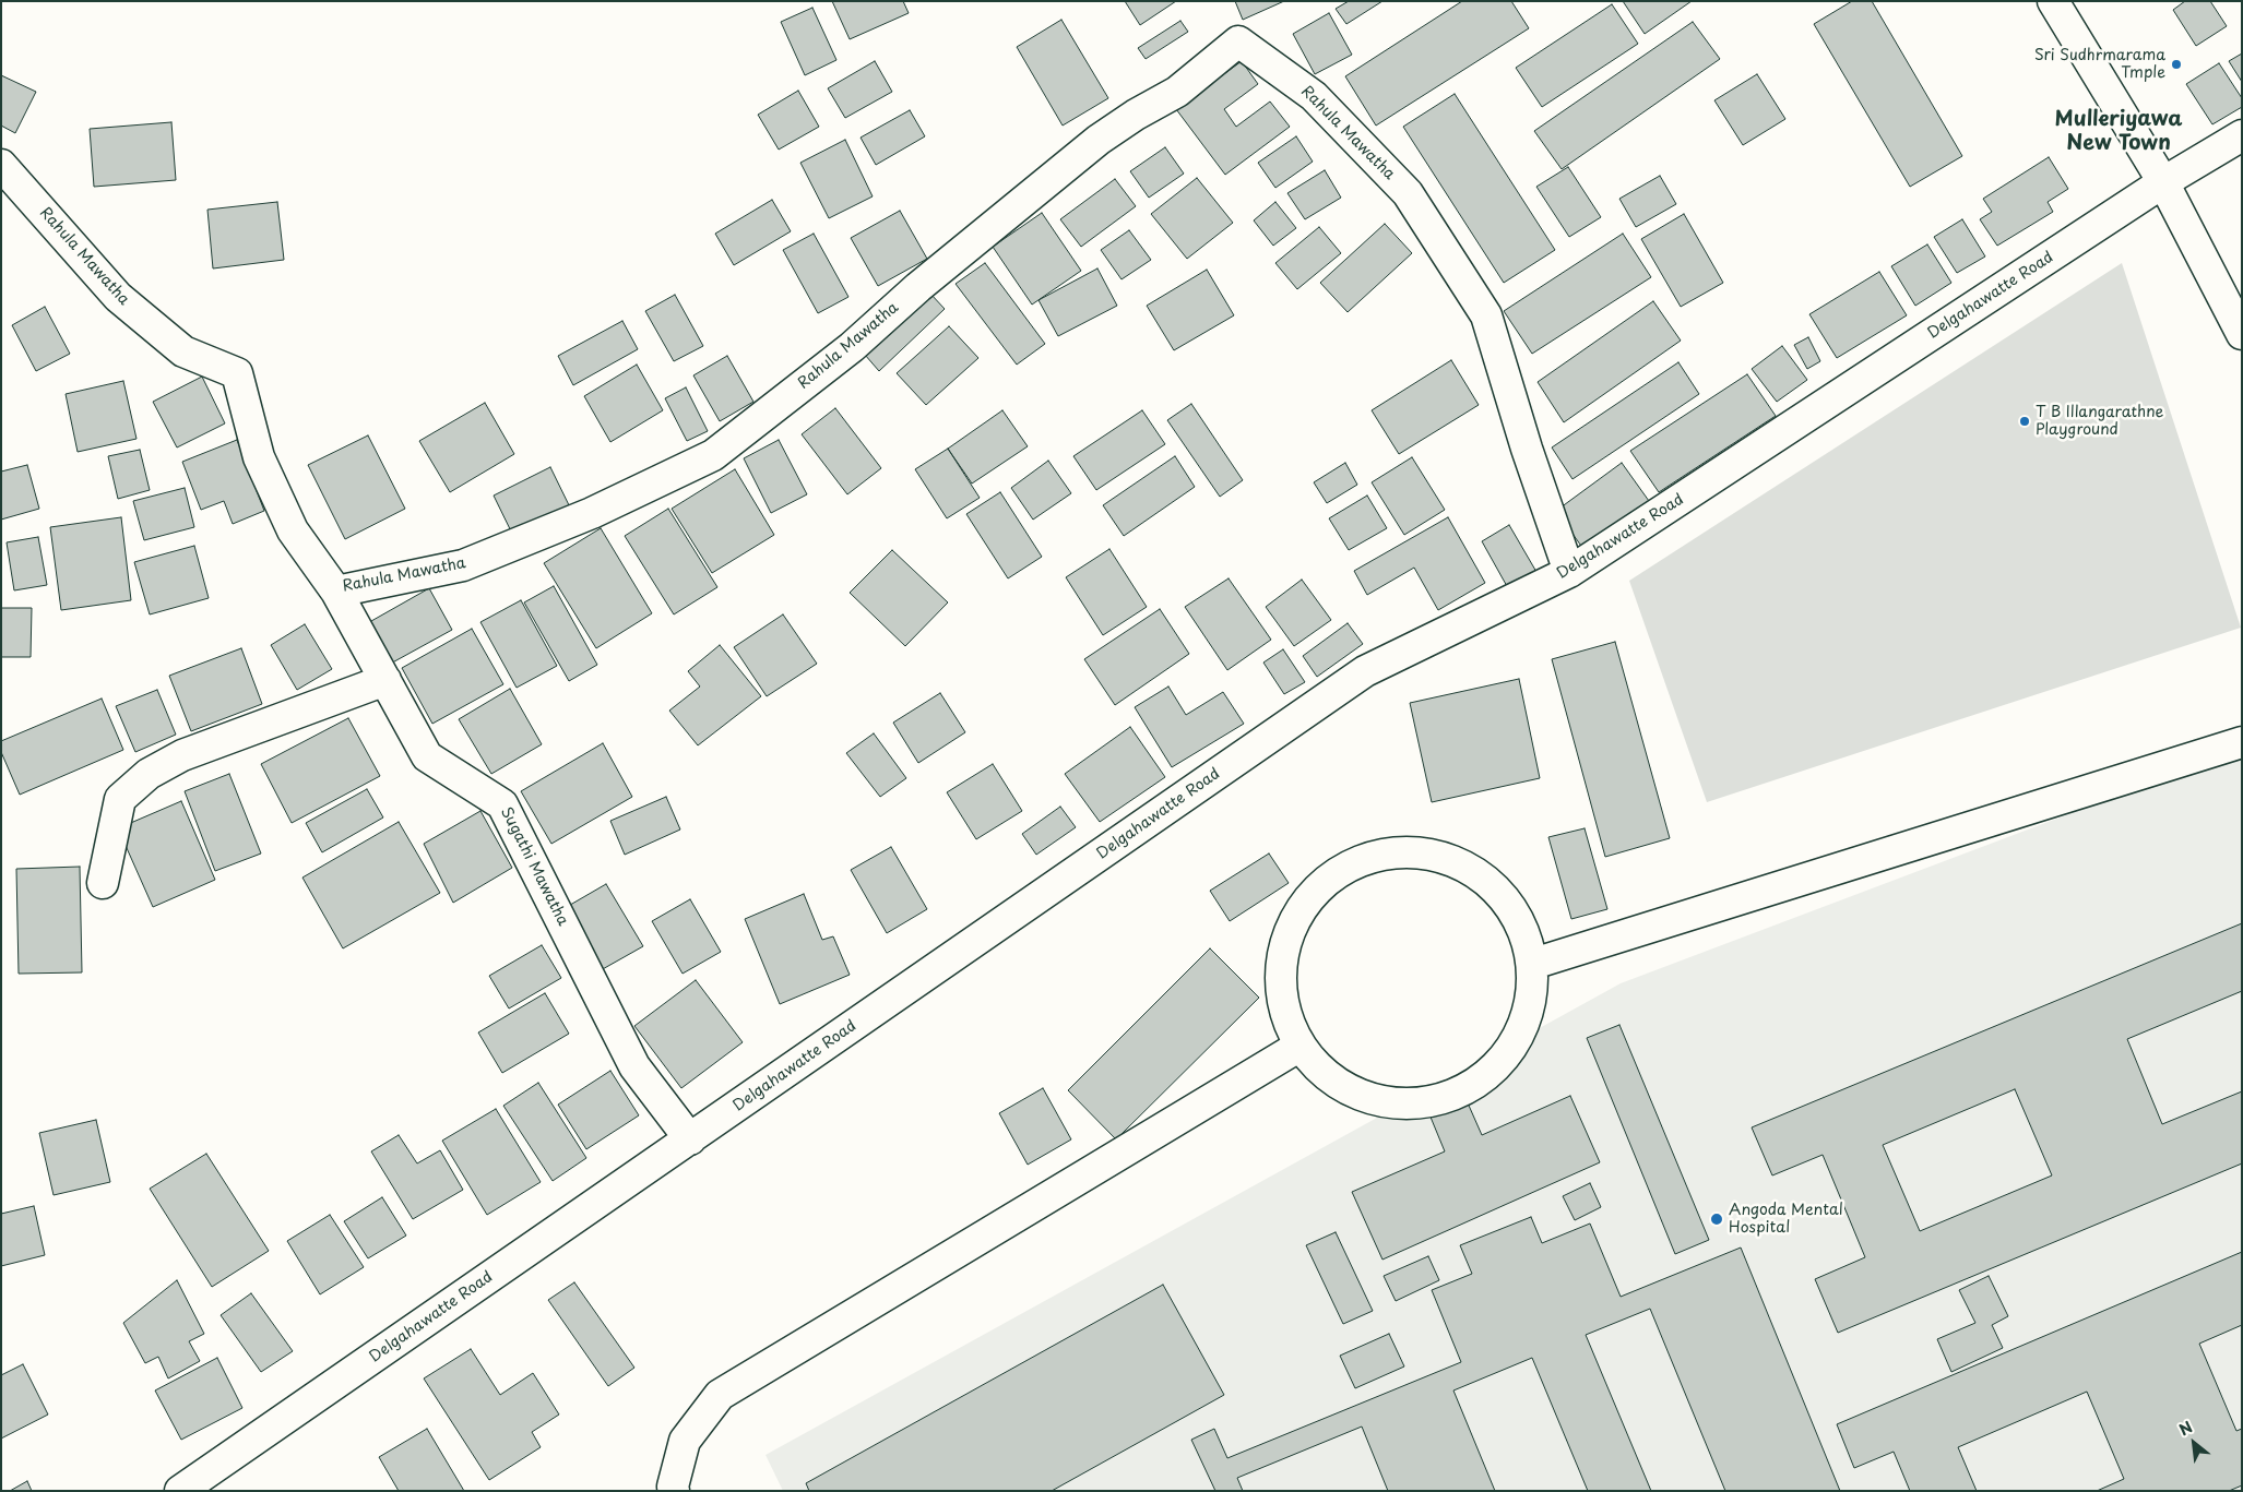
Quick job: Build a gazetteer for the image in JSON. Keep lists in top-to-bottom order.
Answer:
{
  "streets": {
    "street": ["Rahula Mawatha", "Delgahawatte Road", "Sugathi Mawatha"]
  },
  "crossings": [
    ["Rahula Mawatha", "Delgahawatte Road"],
    ["Rahula Mawatha", "Sugathi Mawatha"],
    ["Delgahawatte Road", "Sugathi Mawatha"]
  ],
  "districts": ["Mulleriyawa New Town"],
  "places": ["Sri Sudhrmarama Tmple", "T B Illangarathne Playground", "Angoda Mental Hospital"],
  "north": "top left"
}
